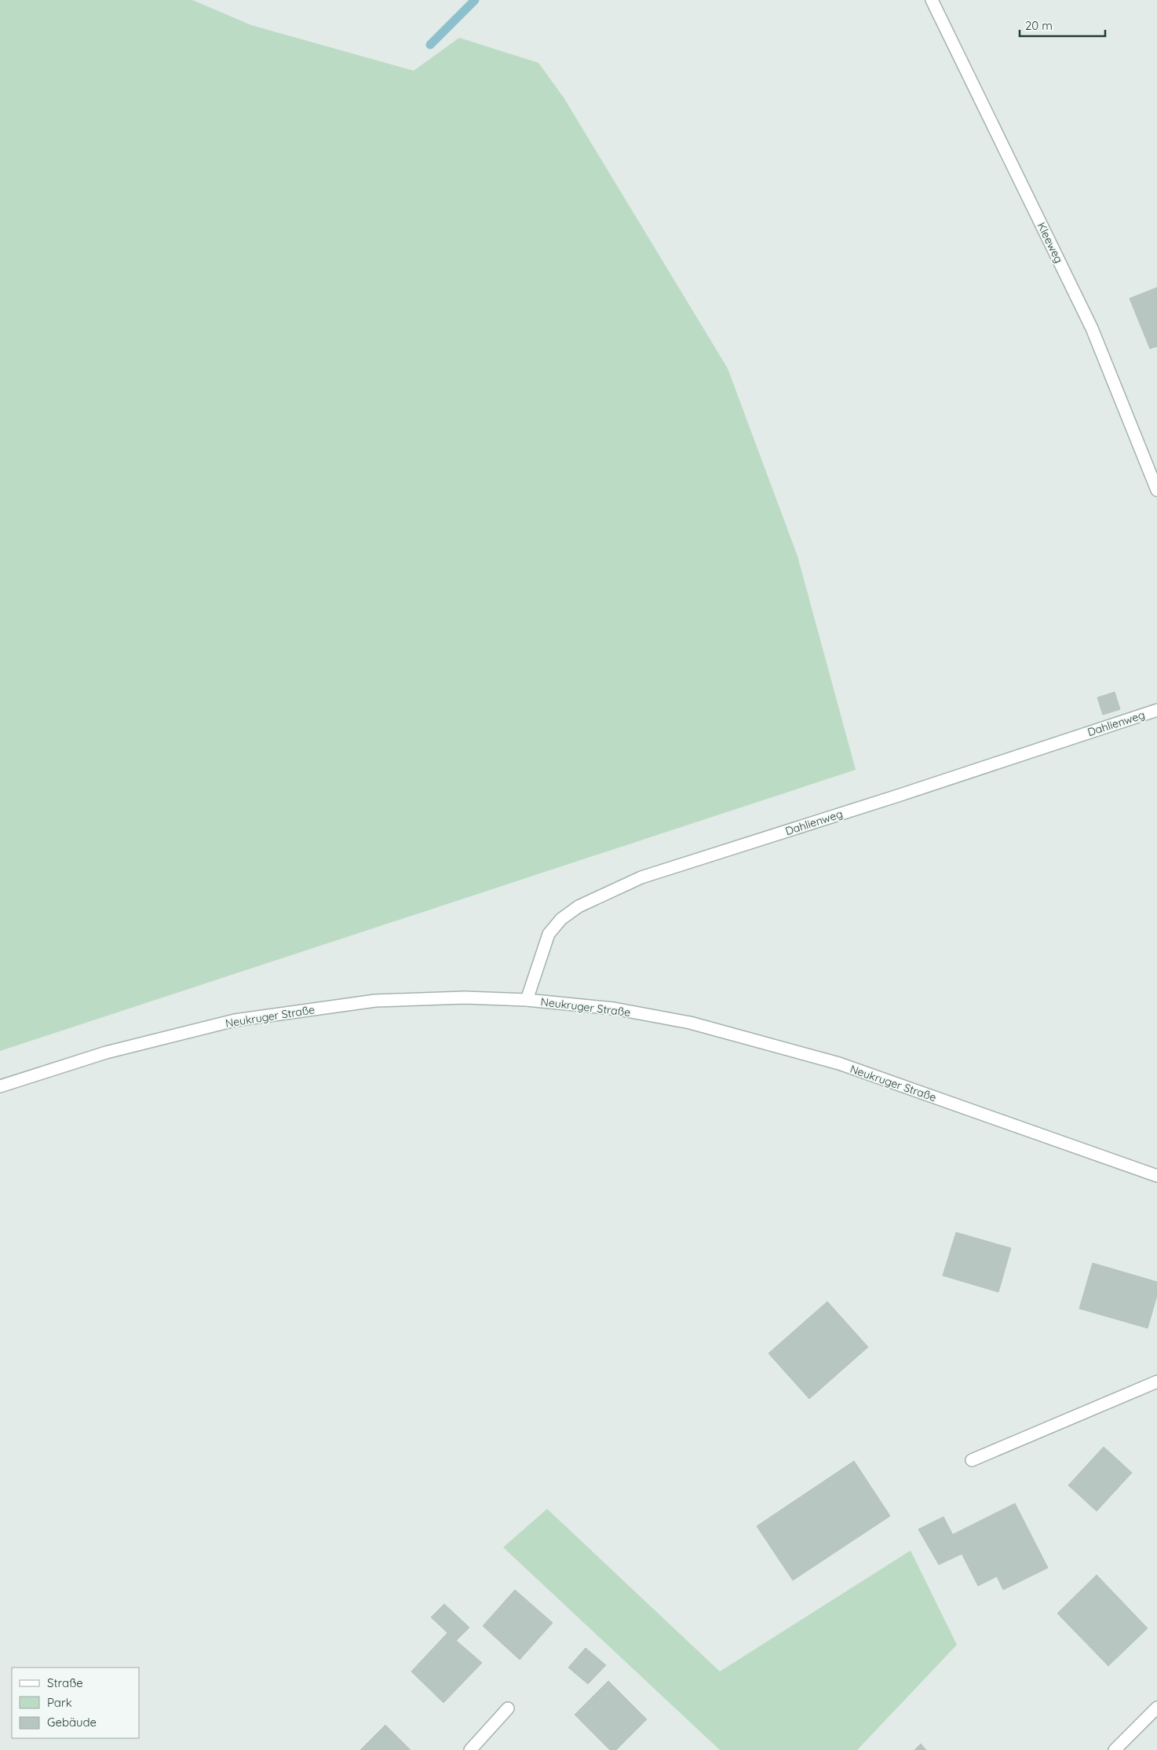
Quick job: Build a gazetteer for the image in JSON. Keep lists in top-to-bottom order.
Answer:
{
  "streets": {
    "street": ["Kleeweg", "Dahlienweg", "Neukruger Straße"]
  },
  "crossings": [
    ["Dahlienweg", "Neukruger Straße"]
  ],
  "legend": ["Straße", "Park", "Gebäude"],
  "scale_bar": "20 m"
}
